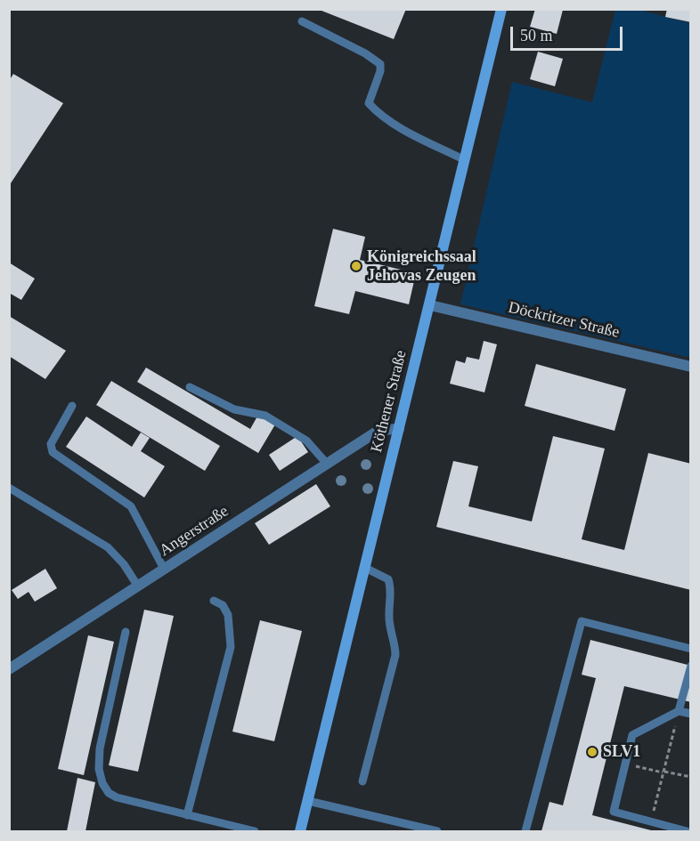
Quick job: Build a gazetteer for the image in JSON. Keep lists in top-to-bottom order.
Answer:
{
  "streets": {
    "main road": ["Köthener Straße"],
    "street": ["Döckritzer Straße", "Angerstraße"]
  },
  "crossings": [
    ["Döckritzer Straße", "Köthener Straße"],
    ["Köthener Straße", "Angerstraße"]
  ],
  "places": ["Königreichssaal Jehovas Zeugen", "SLV1"],
  "scale_bar": "50 m"
}
